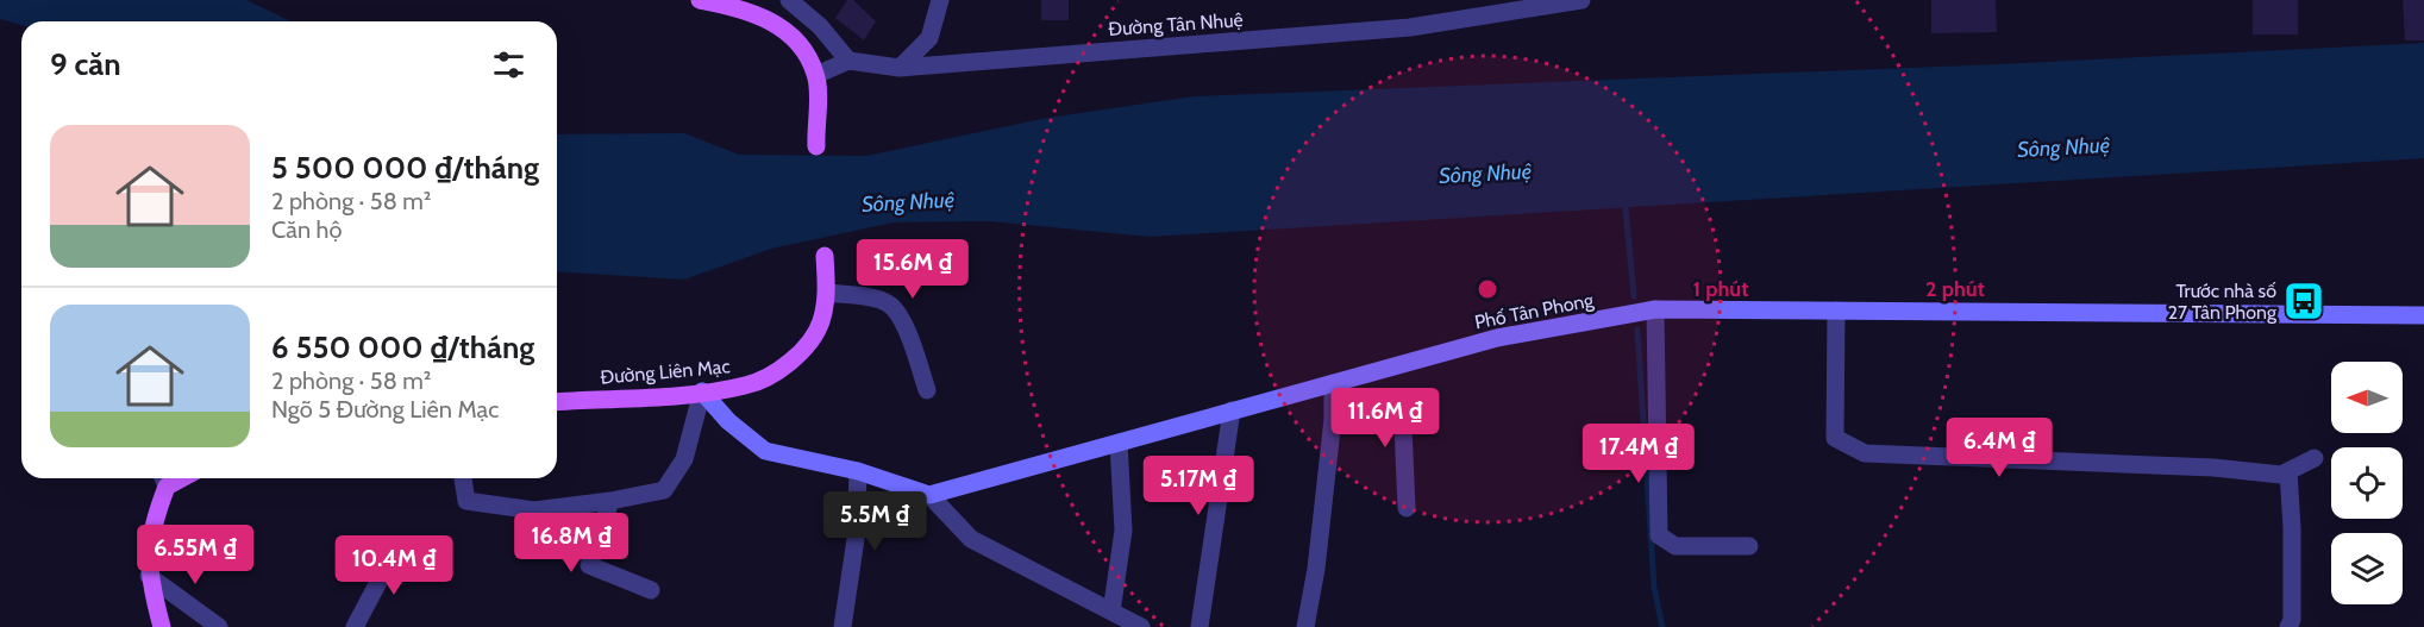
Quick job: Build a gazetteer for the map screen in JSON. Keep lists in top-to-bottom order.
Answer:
{
  "streets": {
    "main road": ["Đường Liên Mạc"],
    "street": ["Đường Tân Nhuệ", "Phố Tân Phong"]
  },
  "water": ["Sông Nhuệ"],
  "places": {
    "bus stop": ["Trước nhà số 27 Tân Phong"]
  },
  "north": "left",
  "page": {
    "heading": "9 căn",
    "list": [
      {
        "name": "5 500 000 ₫/tháng",
        "note": "2 phòng · 58 m² · Căn hộ"
      },
      {
        "name": "6 550 000 ₫/tháng",
        "note": "2 phòng · 58 m² · Ngõ 5 Đường Liên Mạc"
      }
    ],
    "price": [
      "15.6M ₫",
      "11.6M ₫",
      "6.4M ₫",
      "17.4M ₫",
      "5.17M ₫",
      "5.5M ₫",
      "16.8M ₫",
      "6.55M ₫",
      "10.4M ₫"
    ]
  },
  "rings": ["1 phút", "2 phút"]
}
